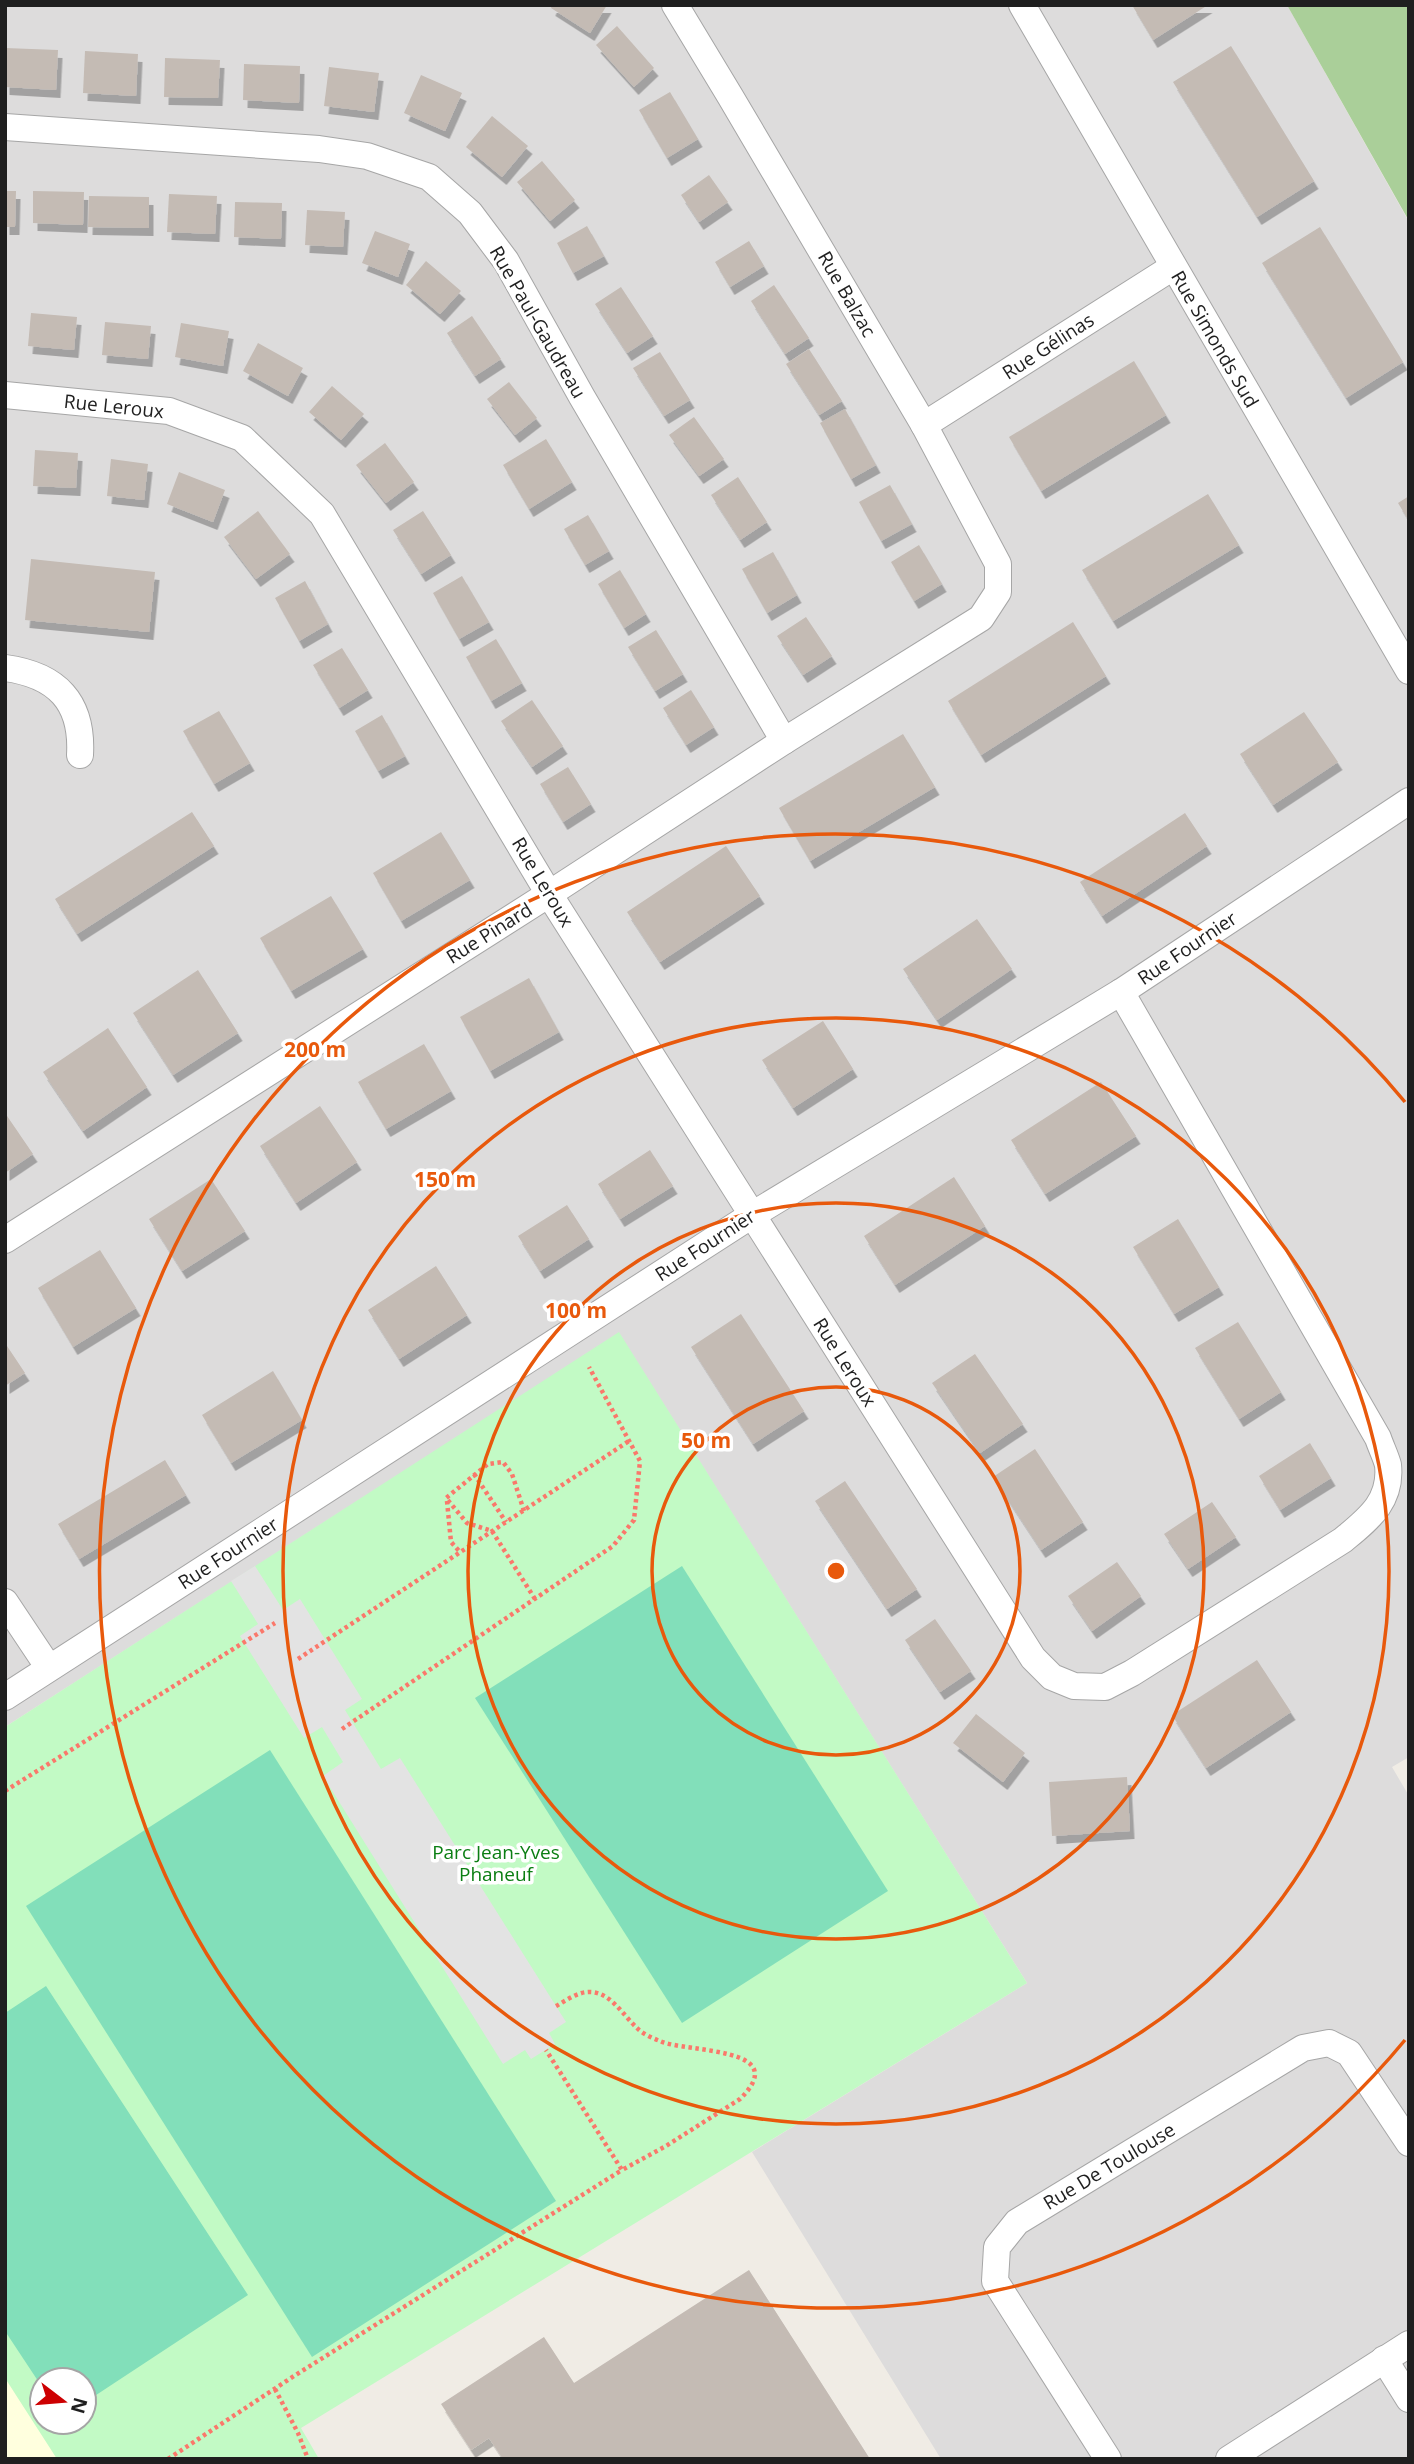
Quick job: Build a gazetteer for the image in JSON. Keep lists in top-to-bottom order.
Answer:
{
  "streets": {
    "street": [
      "Rue Balzac",
      "Rue Paul-Gaudreau",
      "Rue Simonds Sud",
      "Rue Gélinas",
      "Rue Leroux",
      "Rue Pinard",
      "Rue Fournier",
      "Rue De Toulouse"
    ]
  },
  "crossings": [
    ["Rue Balzac", "Rue Gélinas"],
    ["Rue Balzac", "Rue Pinard"],
    ["Rue Paul-Gaudreau", "Rue Pinard"],
    ["Rue Simonds Sud", "Rue Gélinas"],
    ["Rue Leroux", "Rue Pinard"],
    ["Rue Leroux", "Rue Fournier"]
  ],
  "parks": ["Parc Jean-Yves Phaneuf"],
  "north": "right",
  "rings": [
    "200 m",
    "150 m",
    "100 m",
    "50 m"
  ]
}
